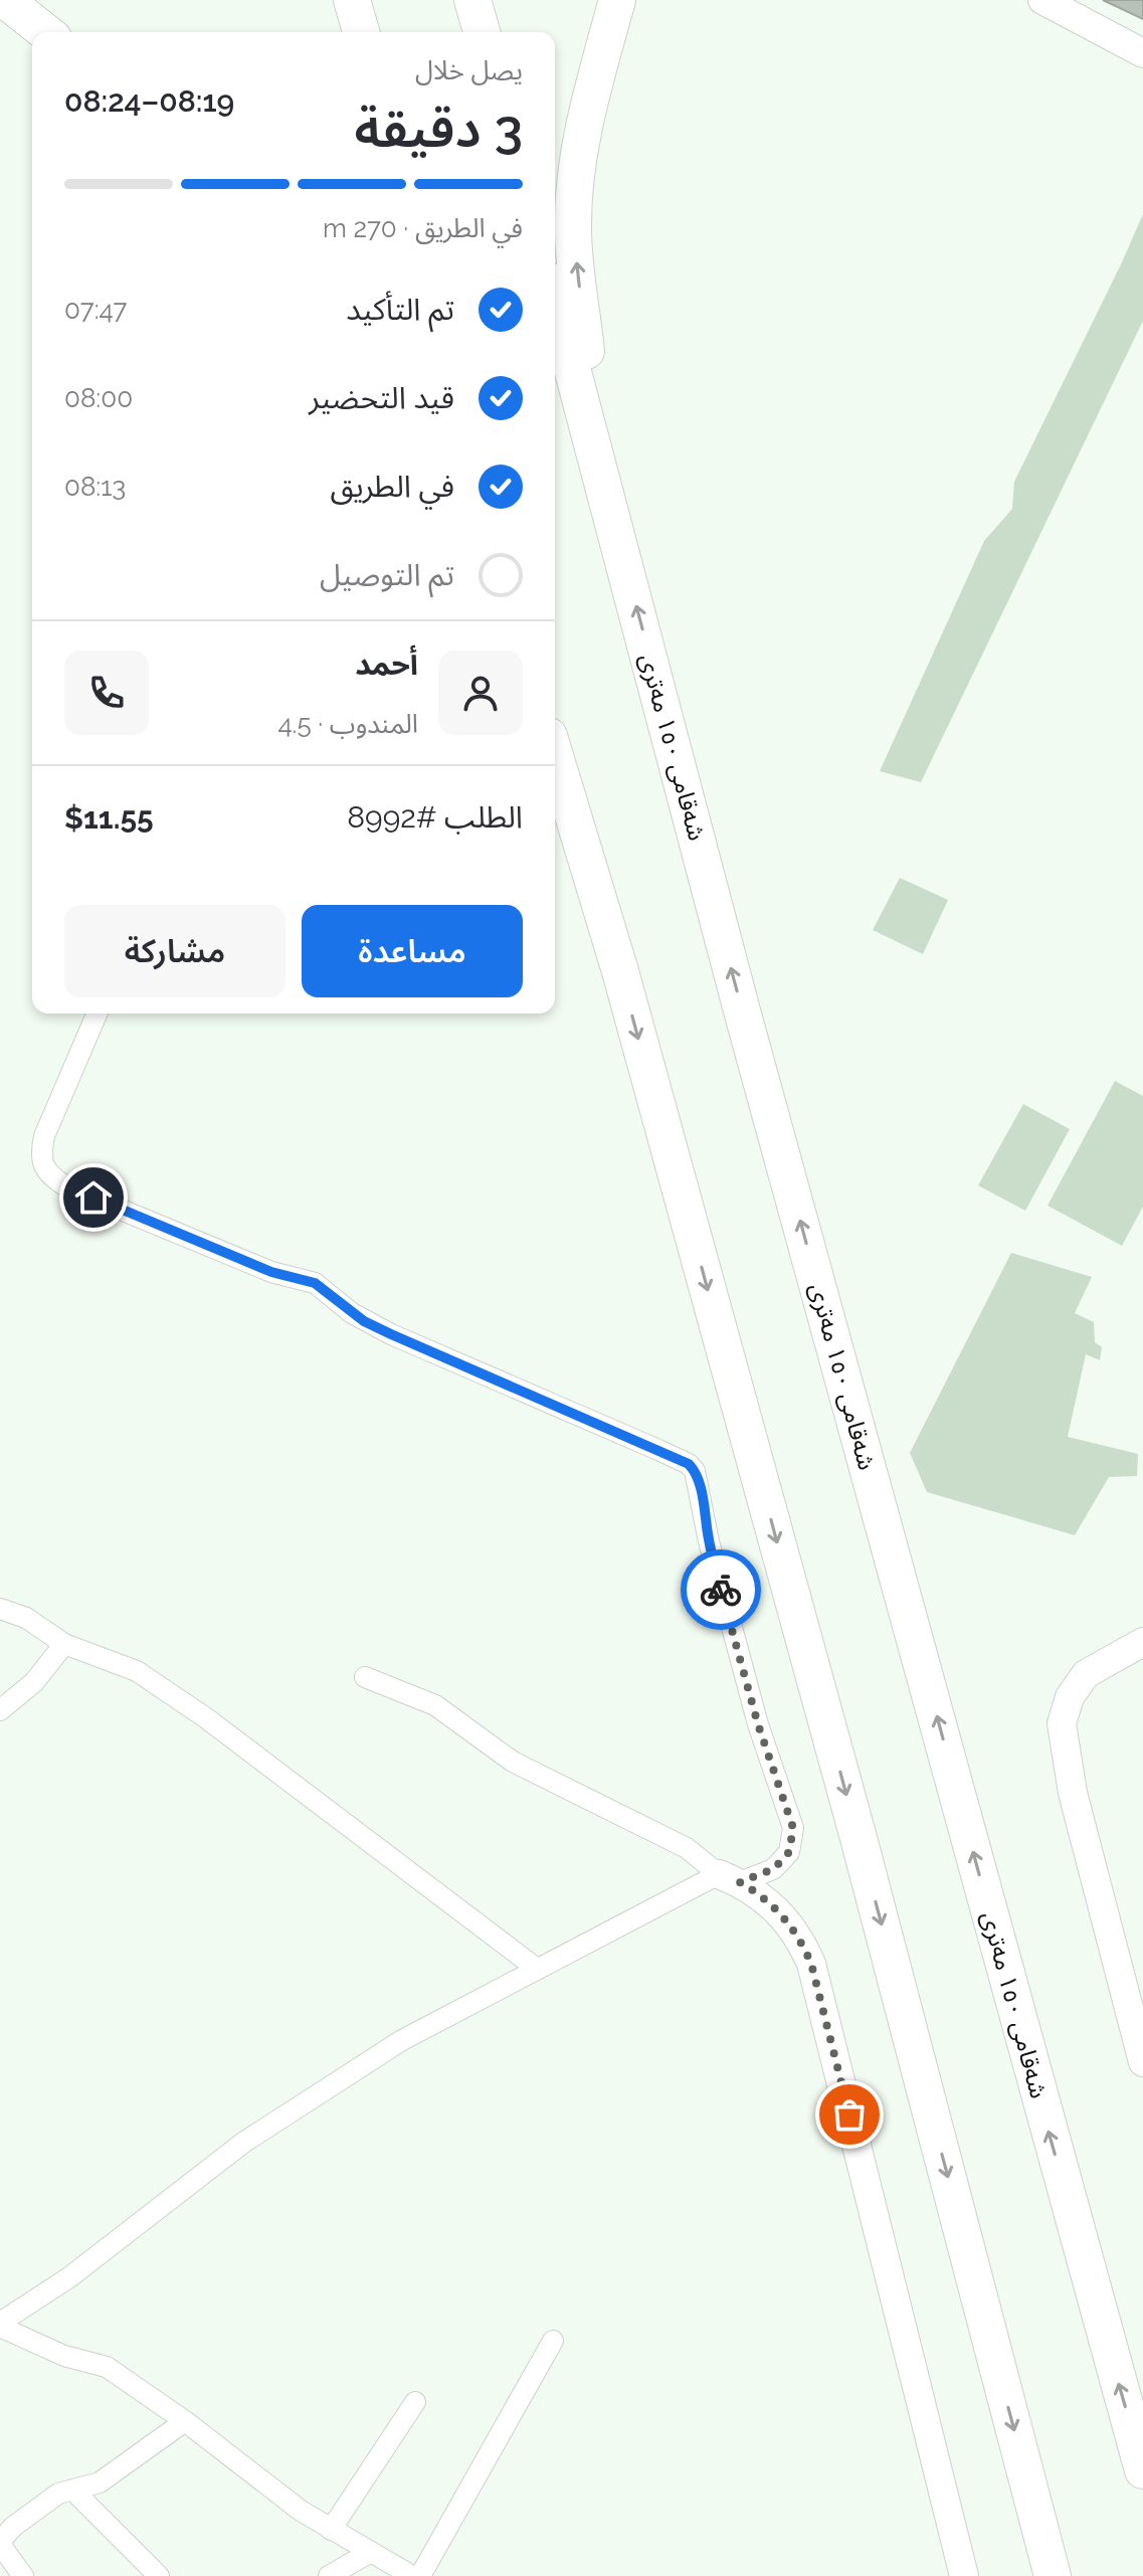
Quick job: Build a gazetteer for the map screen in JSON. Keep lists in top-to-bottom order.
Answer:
{
  "streets": {
    "highway": ["شەقامی ١٥٠ مەتری"]
  },
  "page": {
    "heading": ["3 دقيقة", "يصل خلال", "08:19–08:24"],
    "panel": [
      "أحمد",
      "المندوب · 4.5",
      "الطلب #8992",
      "$11.55"
    ],
    "bar": "في الطريق · 270 m",
    "list": [
      ["تم التأكيد", "07:47"],
      ["قيد التحضير", "08:00"],
      ["في الطريق", "08:13"],
      "تم التوصيل"
    ],
    "buttons": ["مساعدة", "مشاركة"]
  }
}
